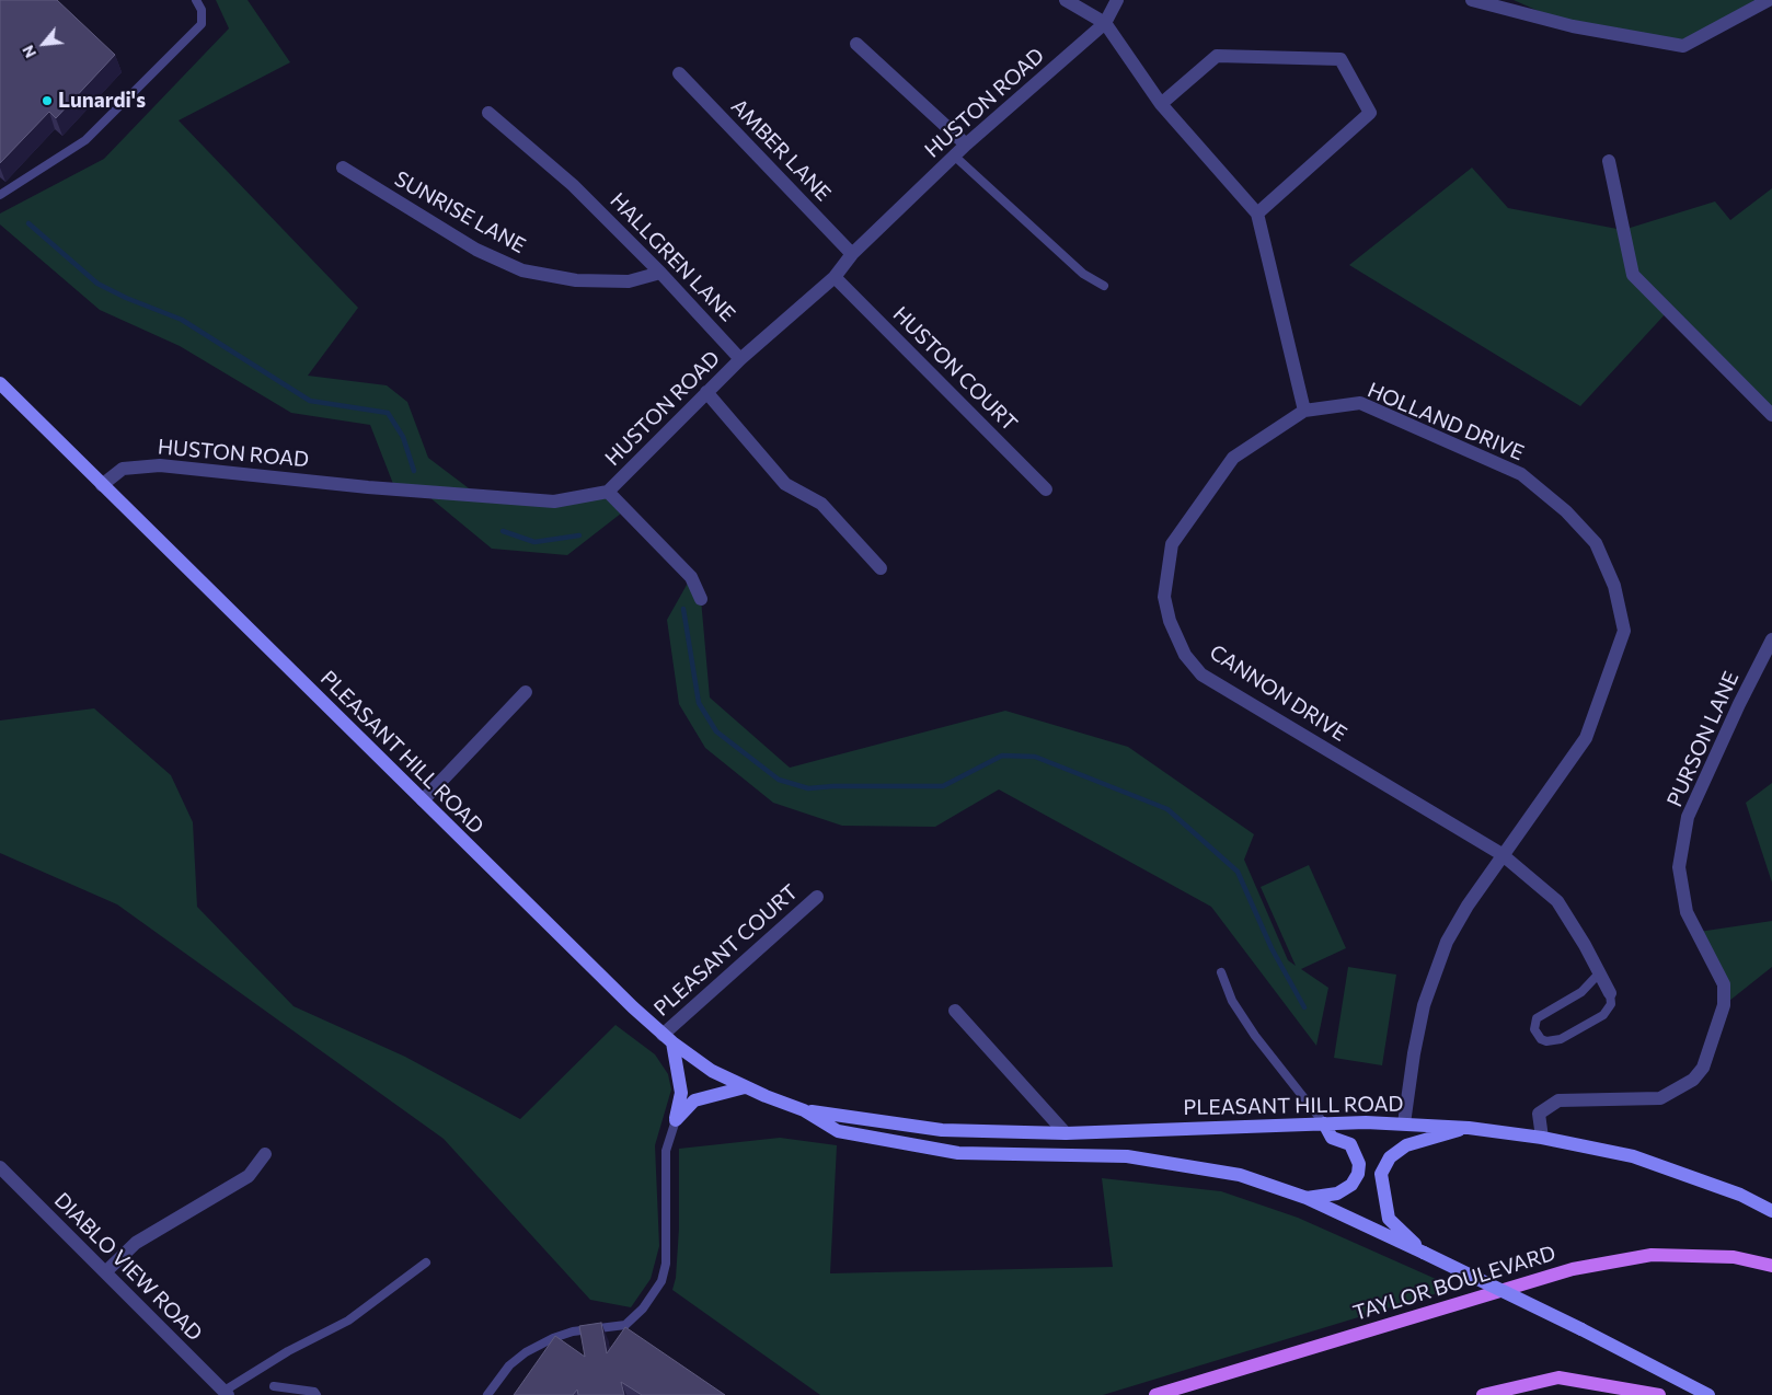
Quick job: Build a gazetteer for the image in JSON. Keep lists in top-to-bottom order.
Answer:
{
  "streets": {
    "main road": ["PLEASANT HILL ROAD", "TAYLOR BOULEVARD"],
    "street": [
      "HUSTON ROAD",
      "AMBER LANE",
      "SUNRISE LANE",
      "HALLGREN LANE",
      "HUSTON COURT",
      "HOLLAND DRIVE",
      "CANNON DRIVE",
      "PURSON LANE",
      "PLEASANT COURT",
      "DIABLO VIEW ROAD"
    ]
  },
  "crossings": [
    ["HUSTON ROAD", "AMBER LANE"],
    ["HUSTON ROAD", "HALLGREN LANE"],
    ["HUSTON ROAD", "HUSTON COURT"],
    ["HUSTON ROAD", "PLEASANT HILL ROAD"],
    ["SUNRISE LANE", "HALLGREN LANE"],
    ["HOLLAND DRIVE", "CANNON DRIVE"],
    ["HOLLAND DRIVE", "PLEASANT HILL ROAD"],
    ["PURSON LANE", "PLEASANT HILL ROAD"],
    ["PLEASANT HILL ROAD", "PLEASANT COURT"]
  ],
  "places": ["Lunardi's"],
  "north": "bottom left"
}
